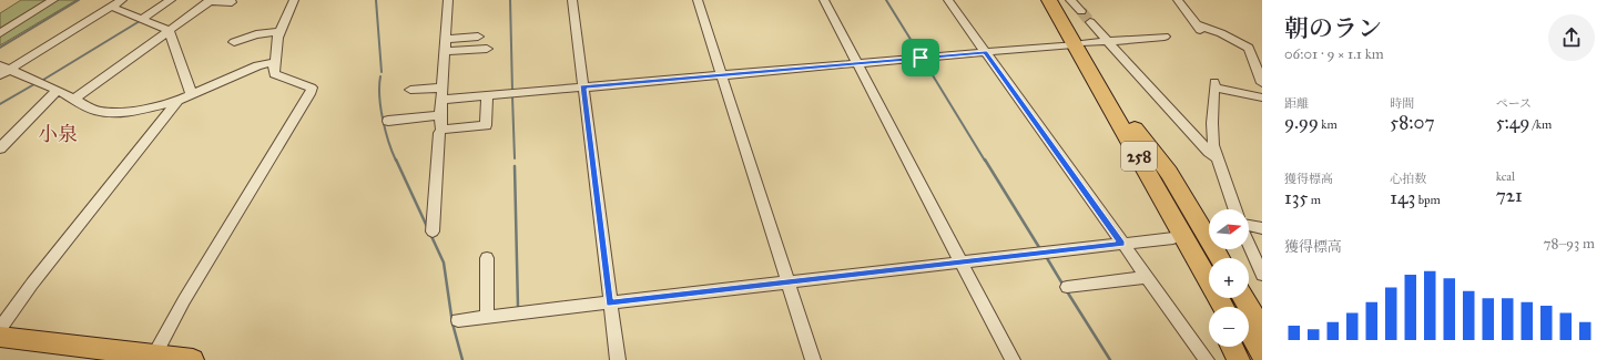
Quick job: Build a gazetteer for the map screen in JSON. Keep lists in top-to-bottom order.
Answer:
{
  "streets": {
    "highway": ["258"]
  },
  "districts": ["小泉"],
  "north": "right",
  "page": {
    "heading": ["朝のラン", "06:01 · 9 × 1.1 km"],
    "stats": [
      ["距離", "9.99 km"],
      ["時間", "58:07"],
      ["ペース", "5:49 /km"],
      ["獲得標高", "135 m"],
      ["心拍数", "143 bpm"],
      ["kcal", "721"]
    ],
    "map_buttons": ["+", "−"],
    "chart": ["獲得標高", "78–93 m"]
  }
}
